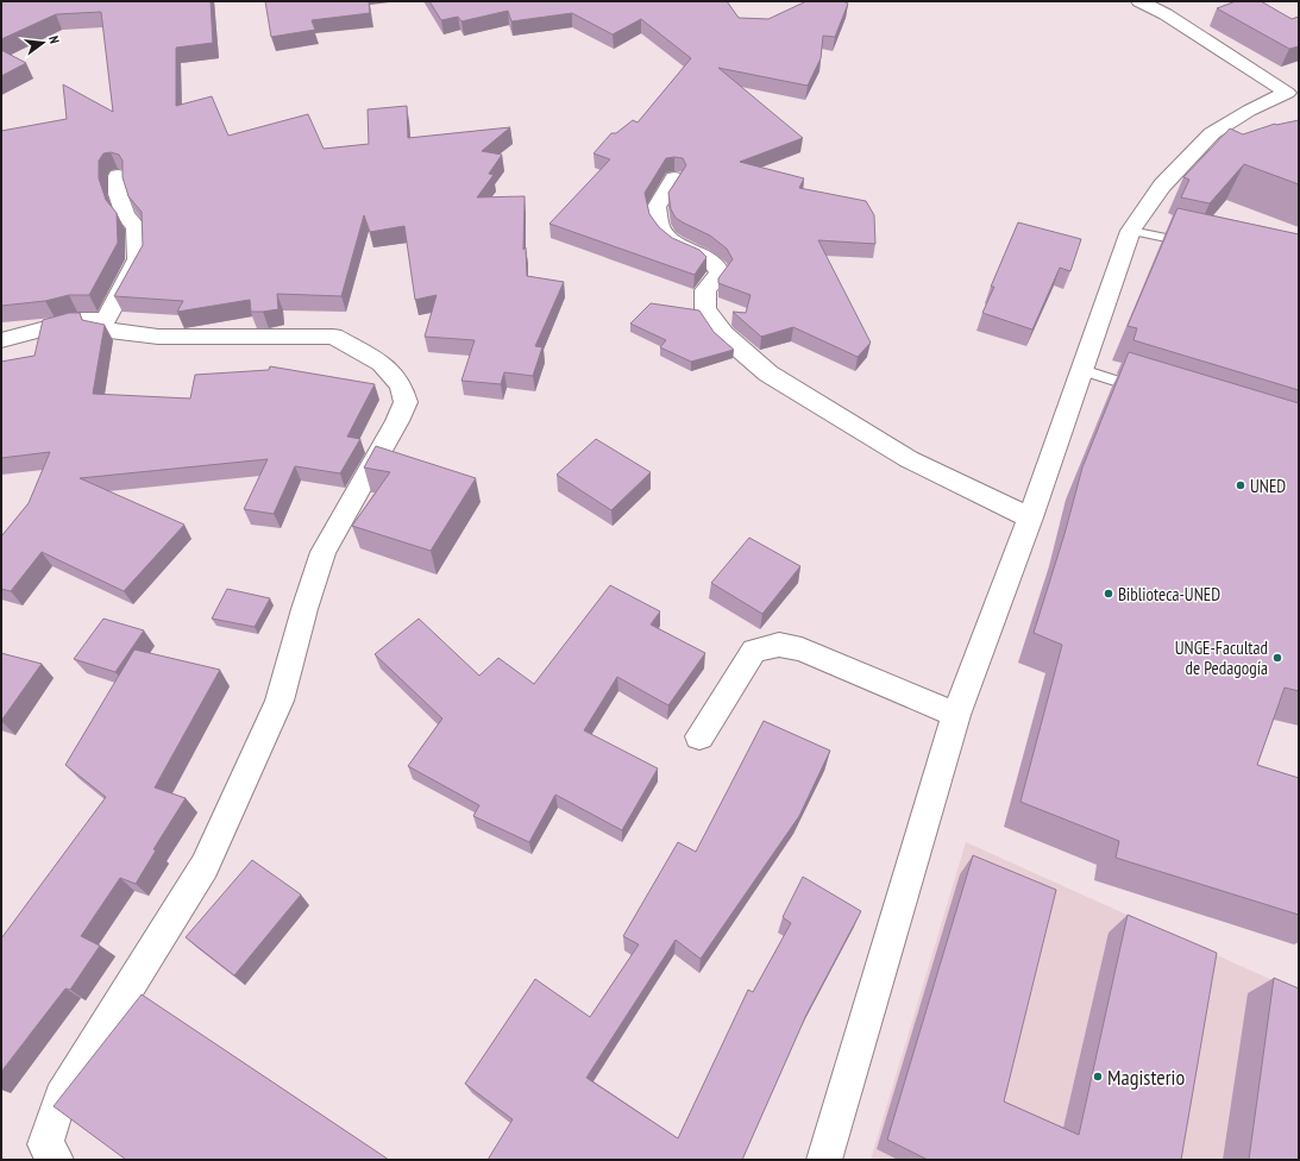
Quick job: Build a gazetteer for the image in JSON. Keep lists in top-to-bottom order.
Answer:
{
  "places": [
    "UNED",
    "Biblioteca-UNED",
    "UNGE-Facultad de Pedagogía",
    "Magisterio"
  ],
  "north": "right"
}
